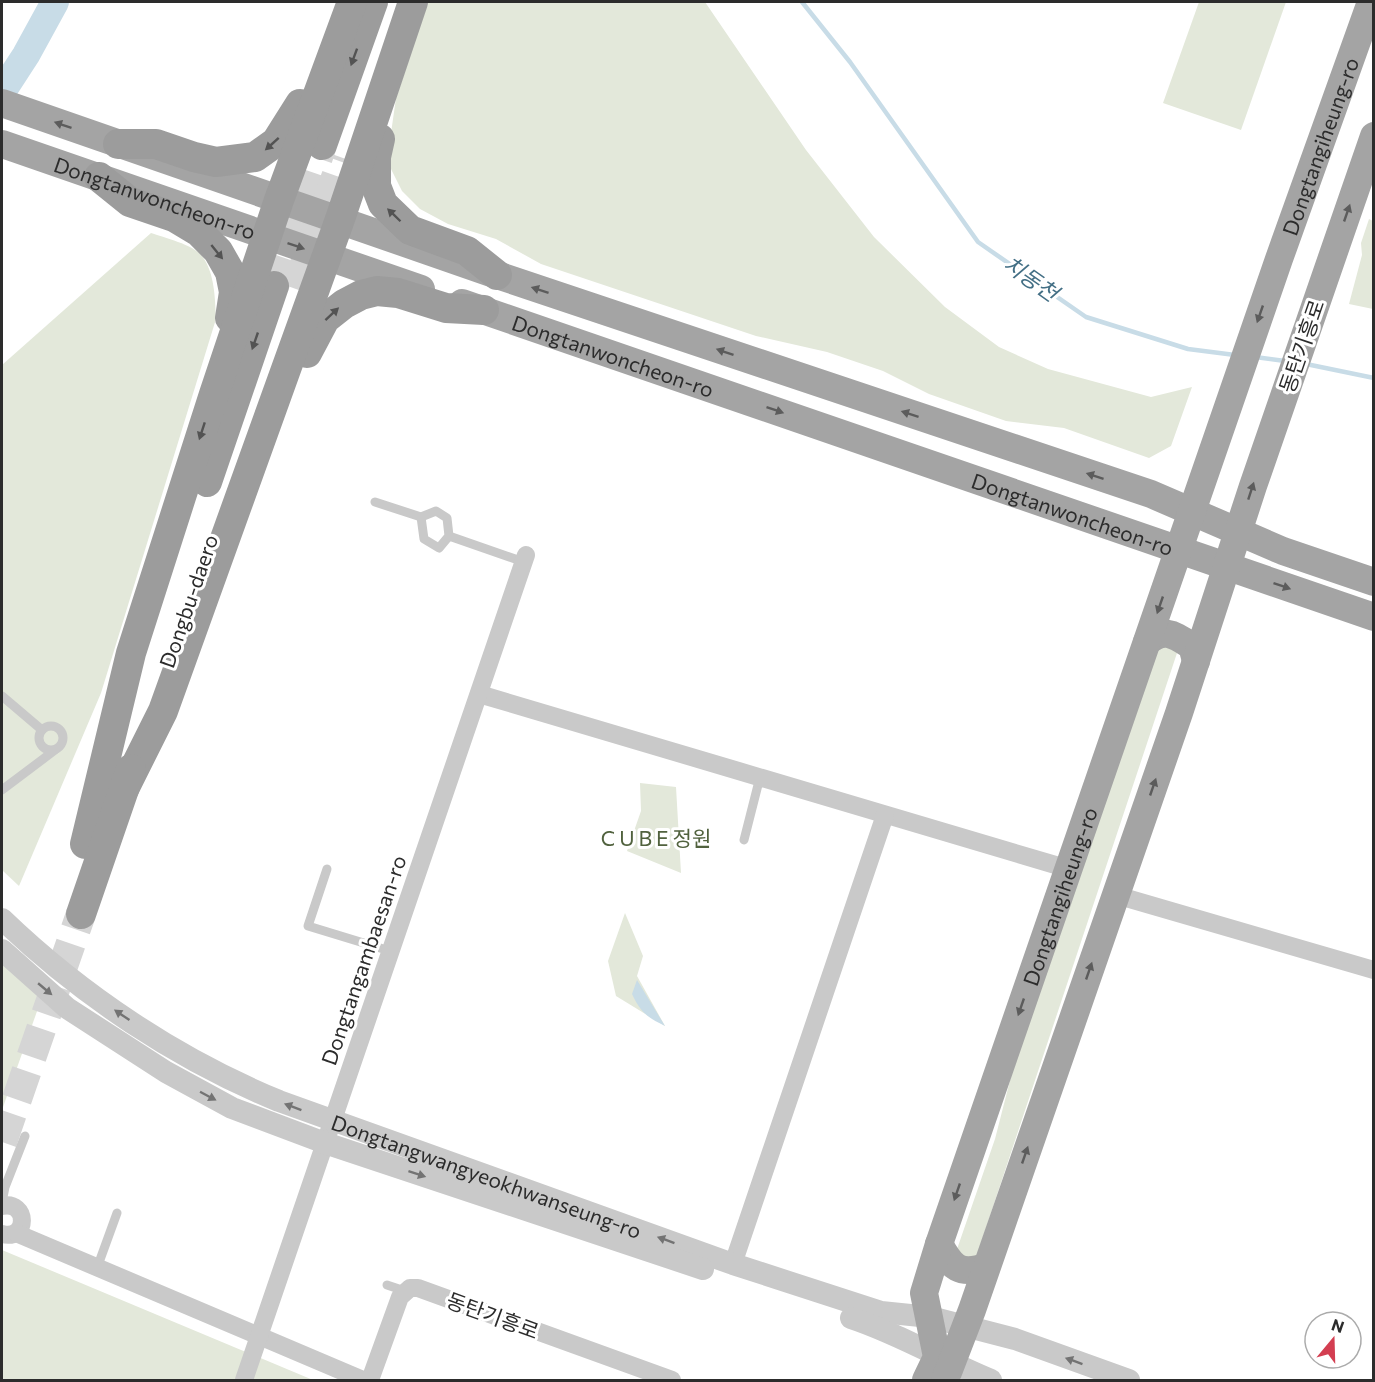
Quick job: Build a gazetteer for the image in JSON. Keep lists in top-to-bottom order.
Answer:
{
  "streets": {
    "highway": ["Dongbu-daero"],
    "main road": ["Dongtangiheung-ro", "Dongtanwoncheon-ro", "동탄기흥로"],
    "street": ["Dongtangambaesan-ro", "Dongtangwangyeokhwanseung-ro"]
  },
  "crossings": [
    ["Dongtangiheung-ro", "Dongtanwoncheon-ro"],
    ["Dongtangiheung-ro", "Dongtangwangyeokhwanseung-ro"],
    ["Dongtanwoncheon-ro", "동탄기흥로"],
    ["Dongtangambaesan-ro", "Dongtangwangyeokhwanseung-ro"]
  ],
  "one_way": ["동탄기흥로"],
  "water": ["치동천"],
  "parks": ["C U B E 정원"],
  "north": "top"
}
